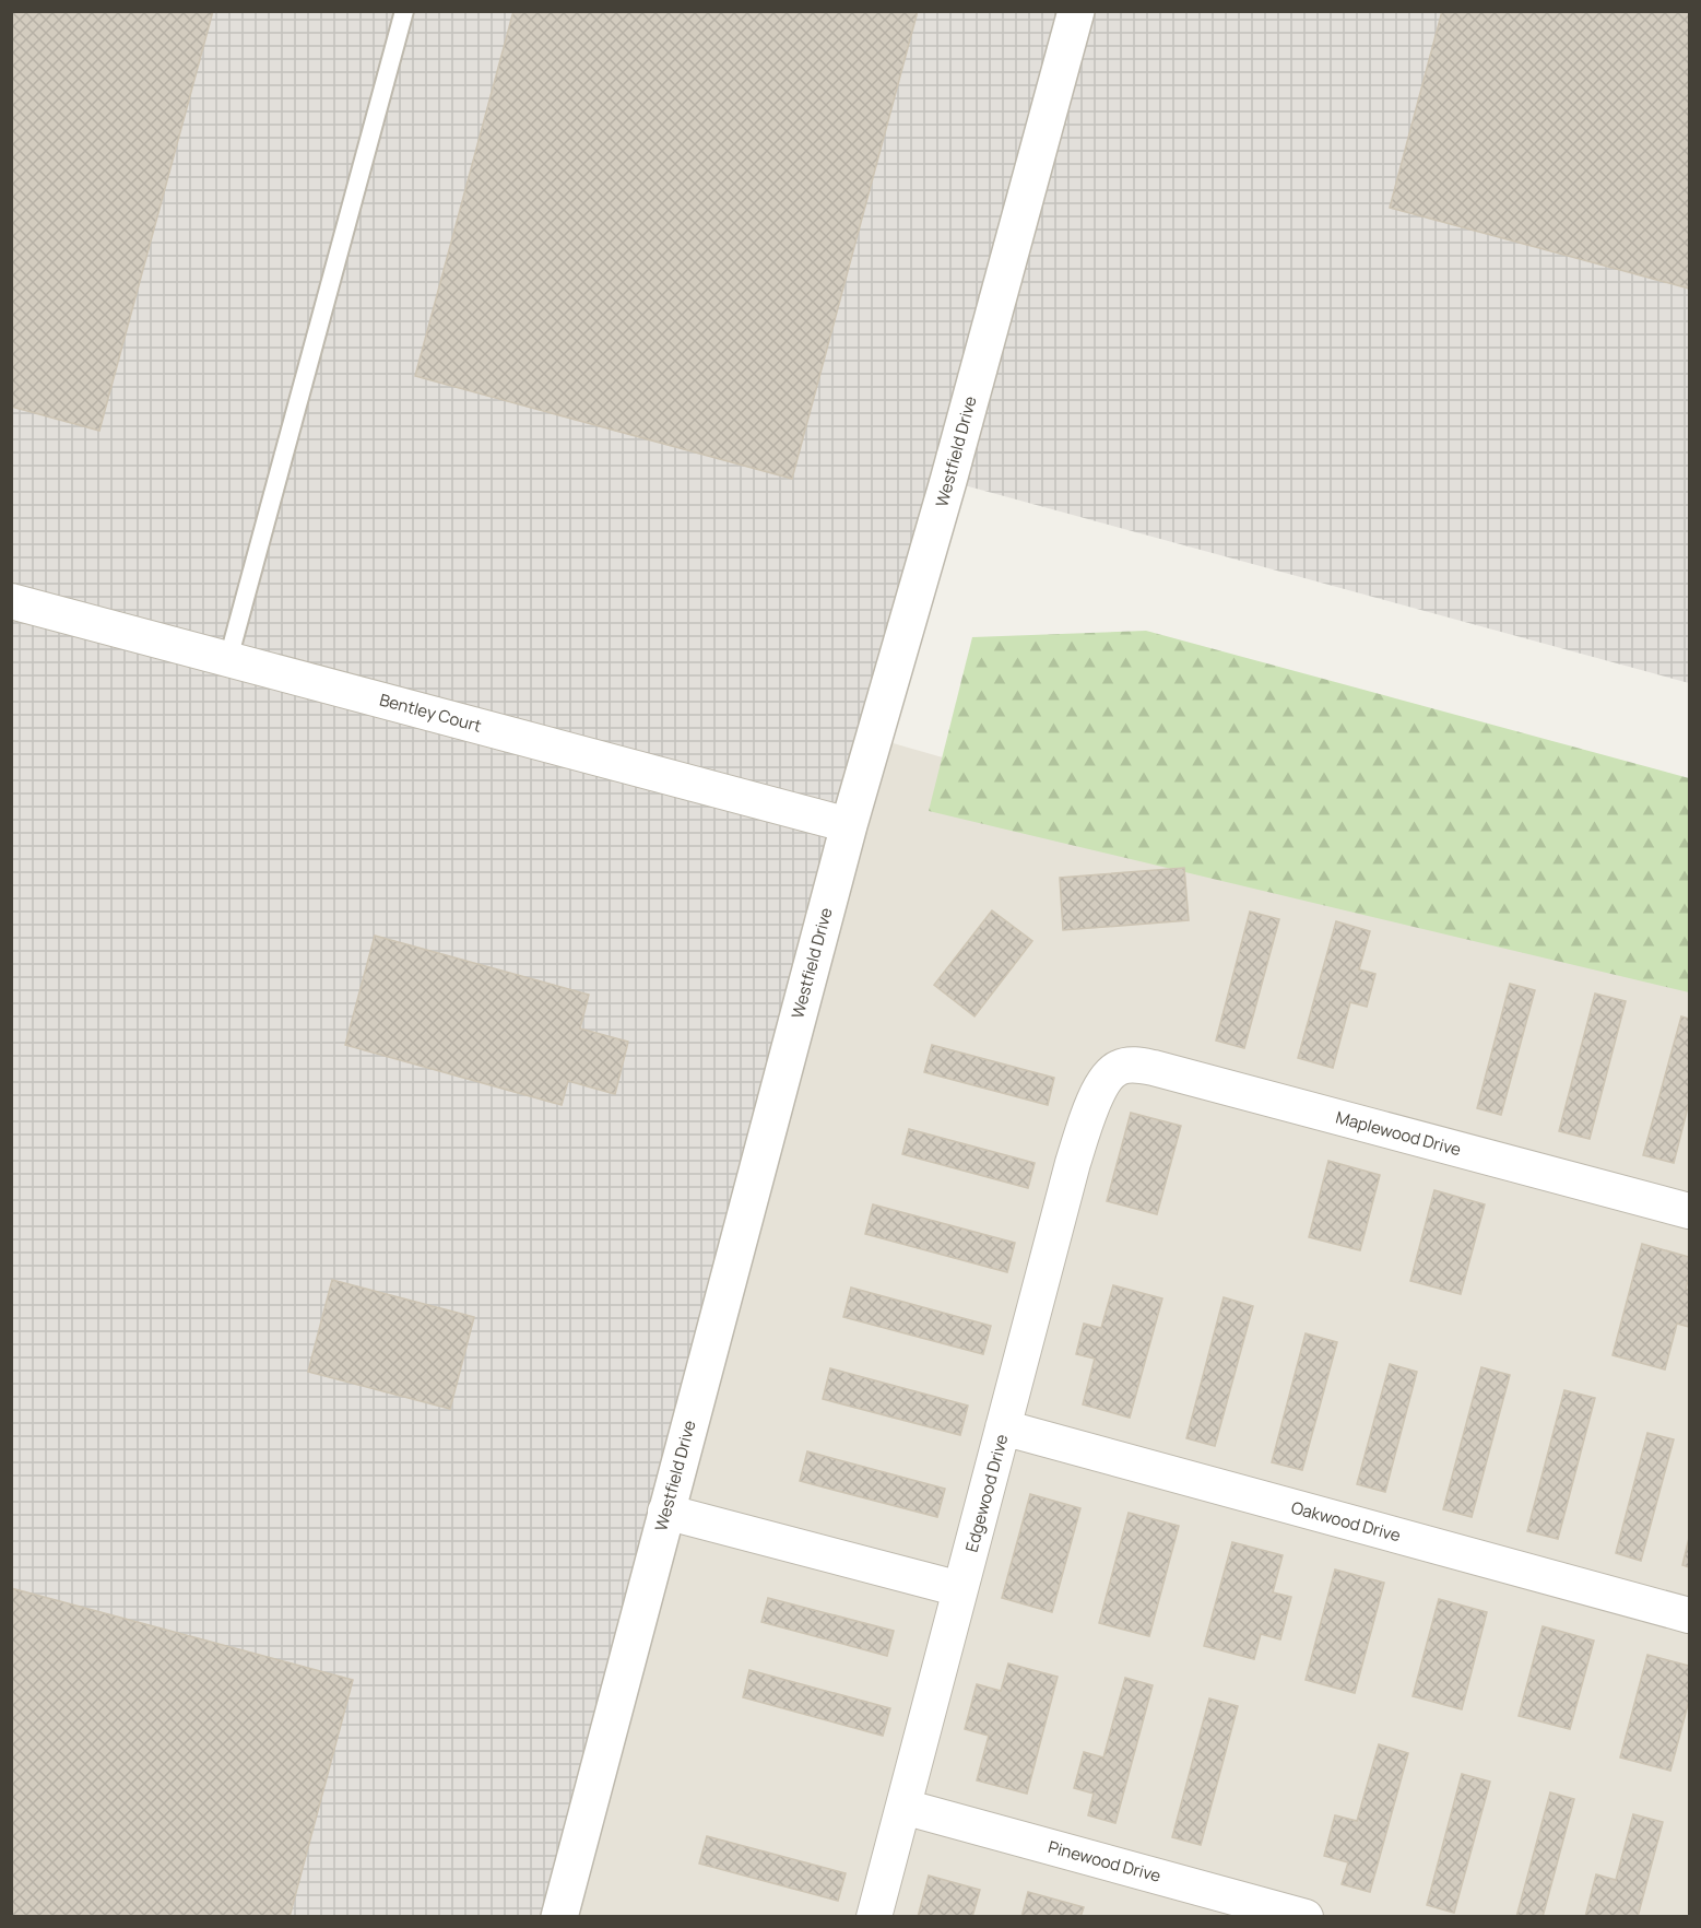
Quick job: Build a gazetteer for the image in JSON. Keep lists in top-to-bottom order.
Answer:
{
  "streets": {
    "street": [
      "Westfield Drive",
      "Bentley Court",
      "Maplewood Drive",
      "Edgewood Drive",
      "Oakwood Drive",
      "Pinewood Drive"
    ]
  },
  "crossings": [
    ["Westfield Drive", "Bentley Court"],
    ["Maplewood Drive", "Edgewood Drive"],
    ["Edgewood Drive", "Oakwood Drive"],
    ["Edgewood Drive", "Pinewood Drive"]
  ]
}
